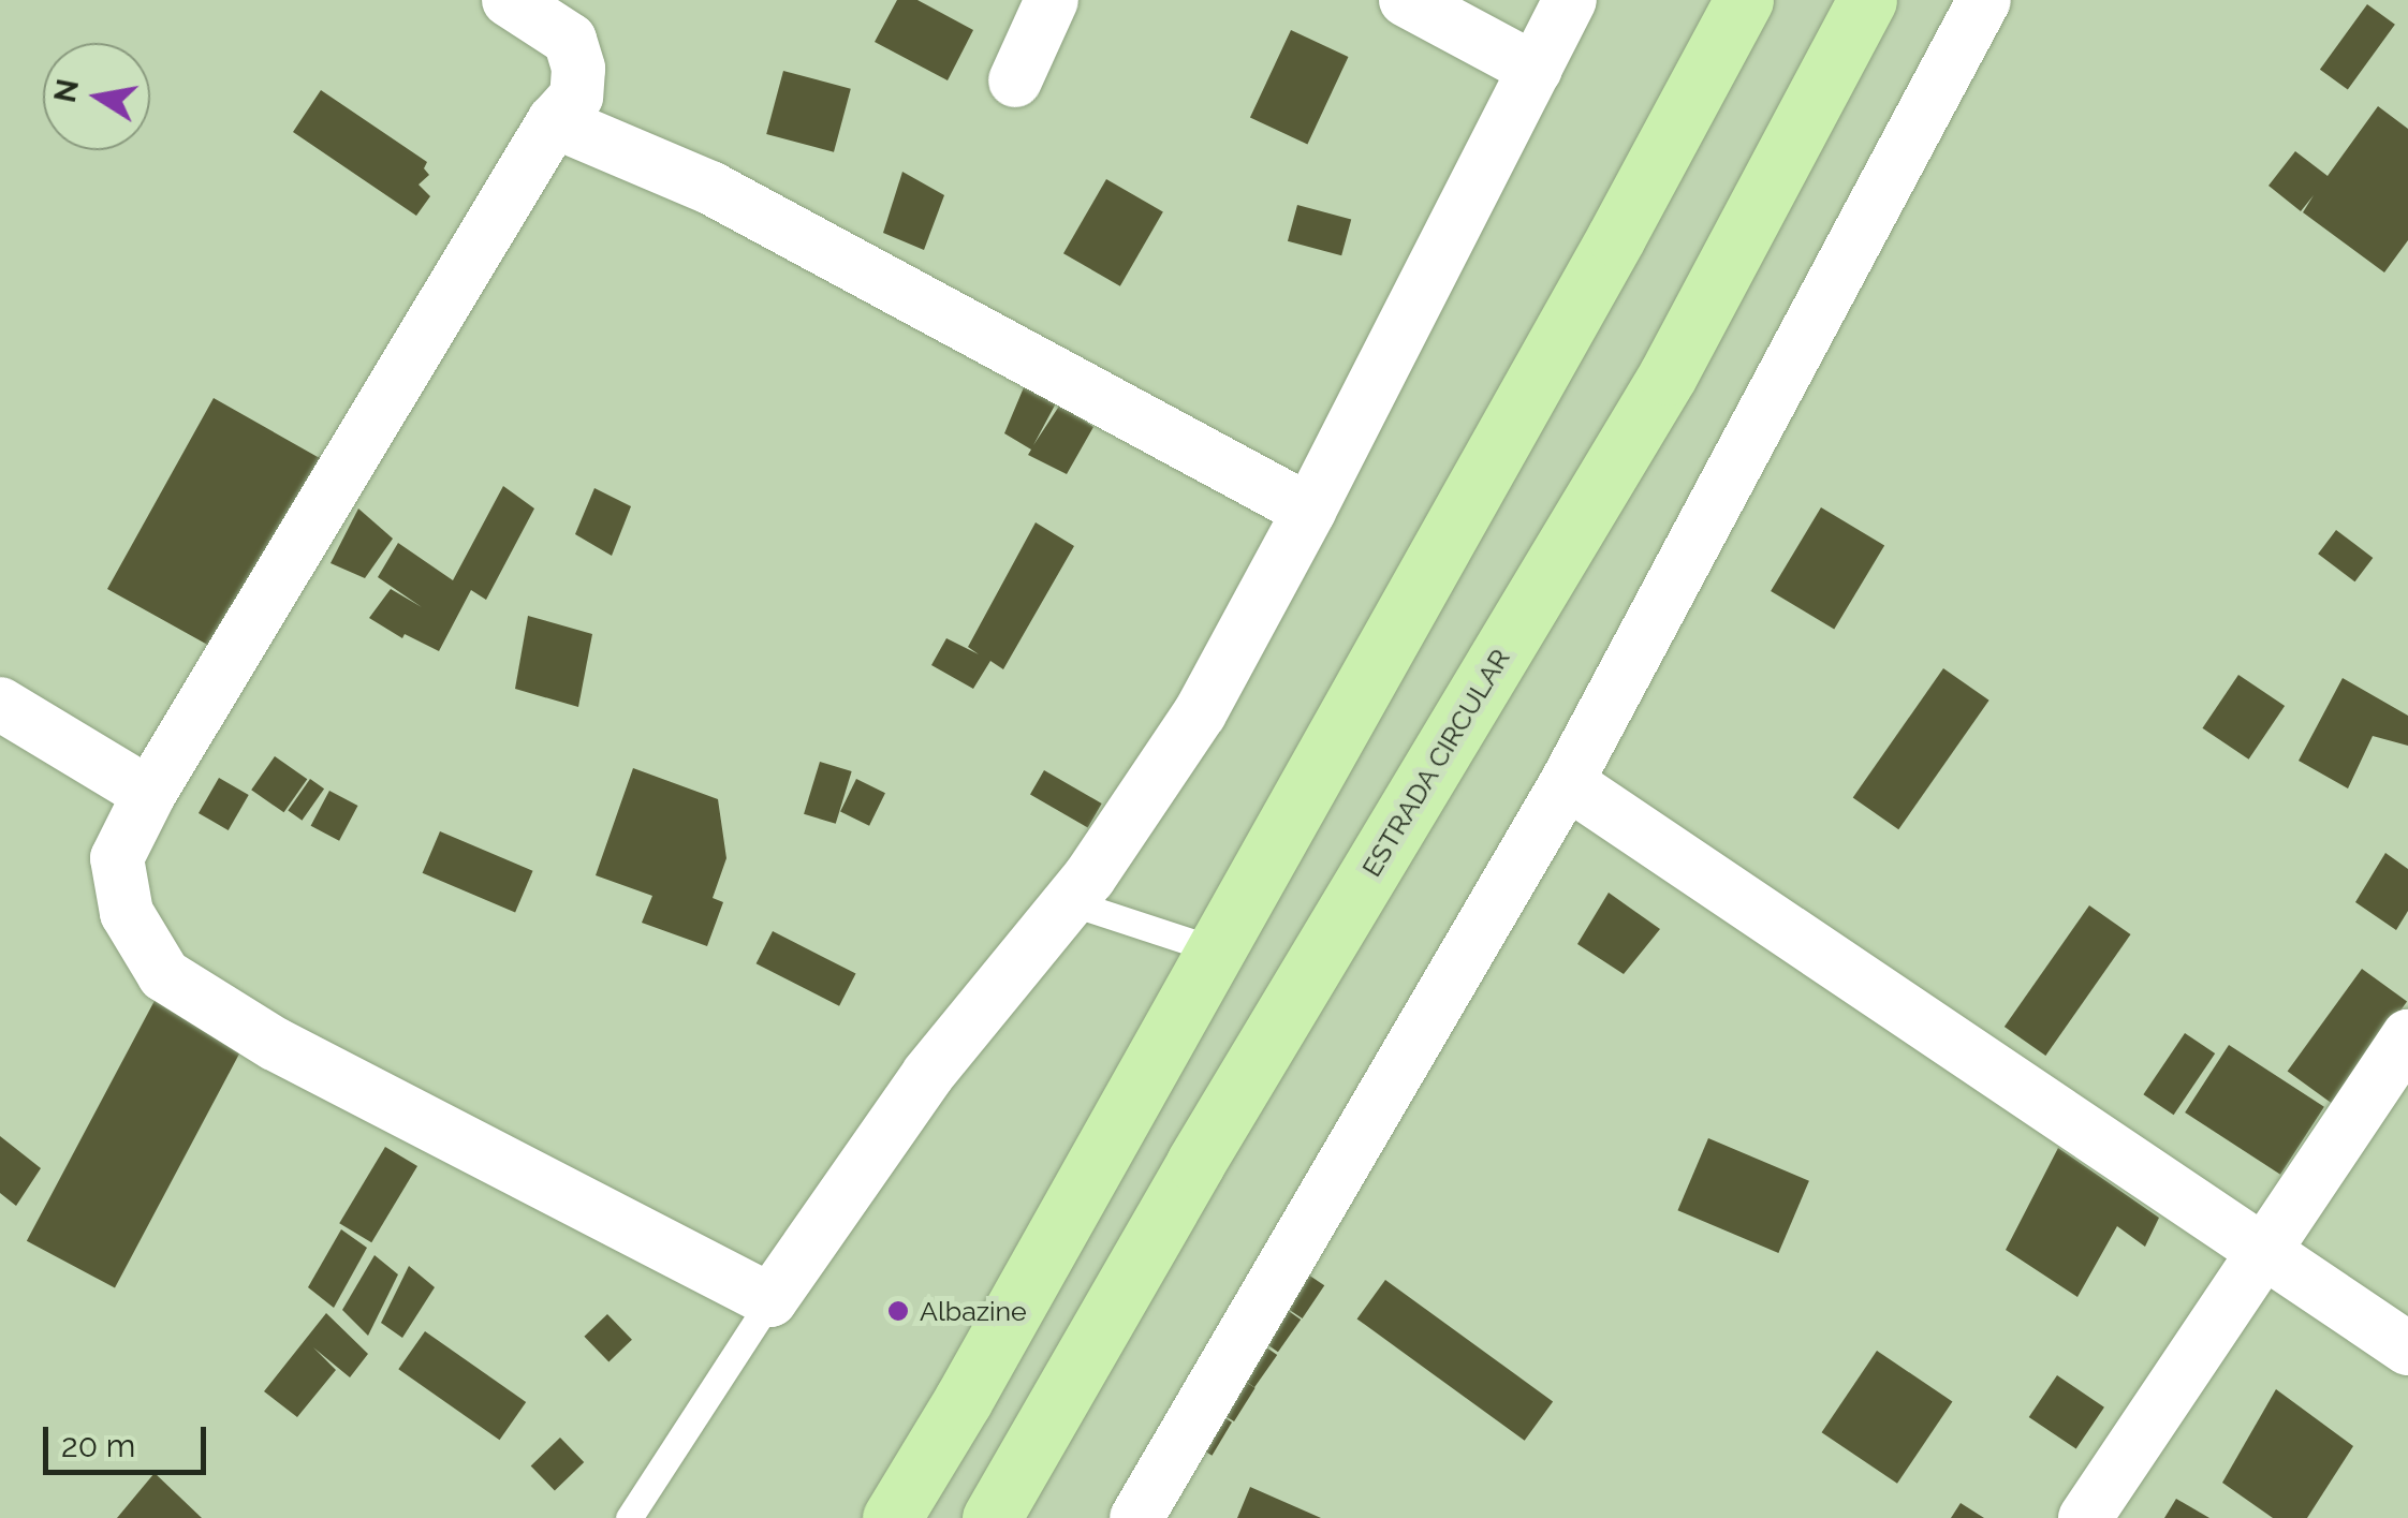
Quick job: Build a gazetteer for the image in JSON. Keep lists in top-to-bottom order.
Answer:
{
  "streets": {
    "main road": ["ESTRADA CIRCULAR"]
  },
  "places": ["Albazine"],
  "scale_bar": "20 m",
  "north": "left"
}
